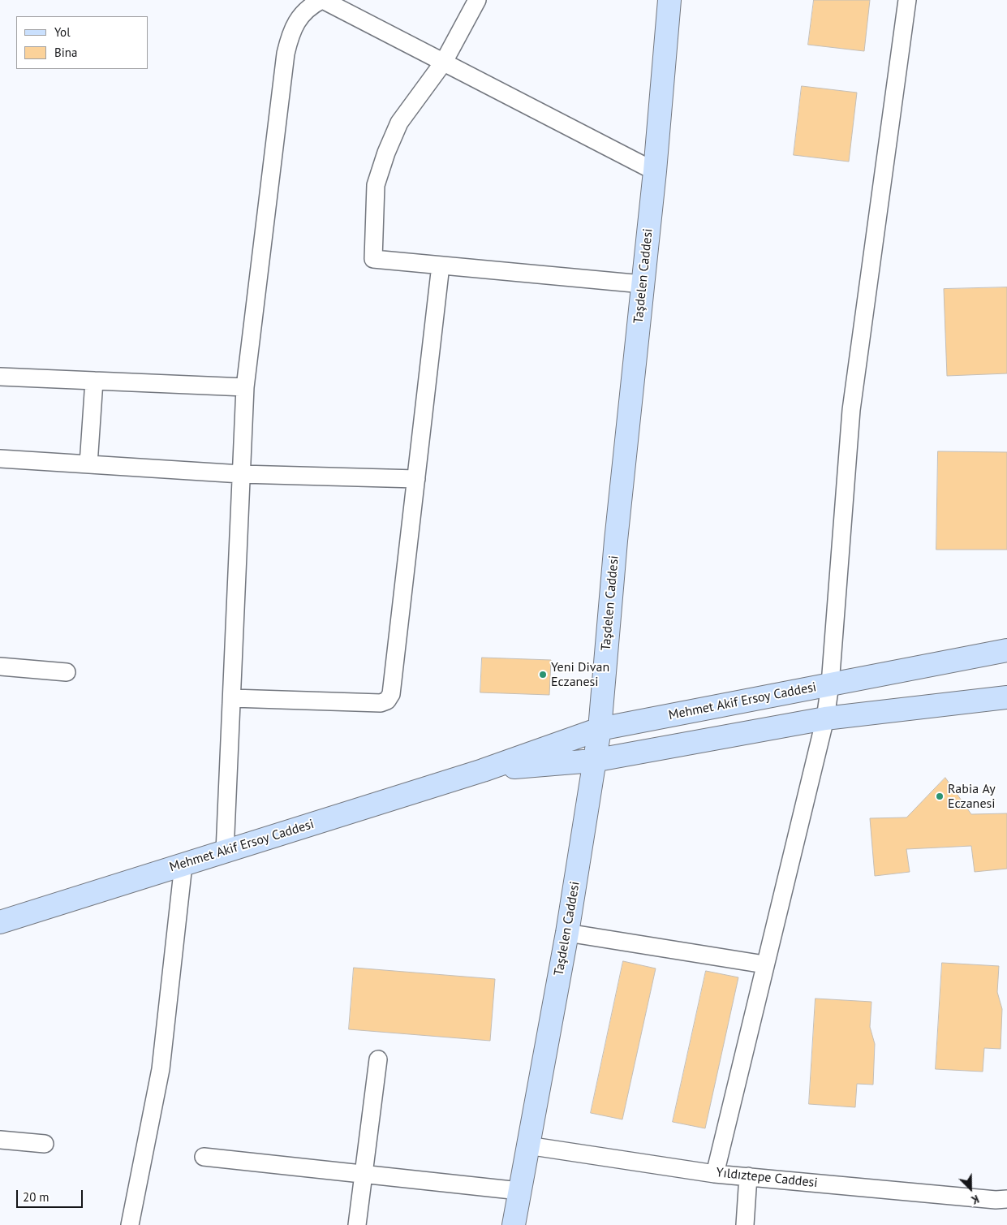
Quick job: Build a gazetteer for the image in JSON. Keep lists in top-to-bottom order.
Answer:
{
  "streets": {
    "main road": ["Taşdelen Caddesi", "Mehmet Akif Ersoy Caddesi"],
    "street": ["Yıldıztepe Caddesi"]
  },
  "crossings": [
    ["Taşdelen Caddesi", "Mehmet Akif Ersoy Caddesi"],
    ["Taşdelen Caddesi", "Yıldıztepe Caddesi"]
  ],
  "places": ["Yeni Divan Eczanesi", "Rabia Ay Eczanesi"],
  "legend": ["Yol", "Bina"],
  "scale_bar": "20 m",
  "north": "bottom right"
}
